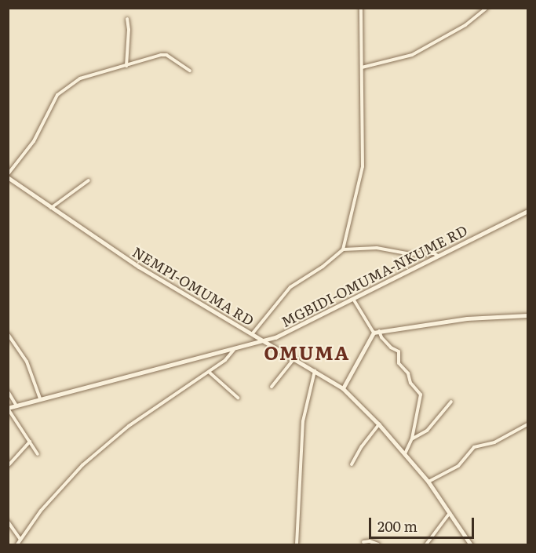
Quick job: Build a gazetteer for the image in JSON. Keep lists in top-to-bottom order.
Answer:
{
  "streets": {
    "street": ["MGBIDI-OMUMA-NKUME RD", "NEMPI-OMUMA RD"]
  },
  "crossings": [
    ["MGBIDI-OMUMA-NKUME RD", "NEMPI-OMUMA RD"]
  ],
  "districts": ["OMUMA"],
  "scale_bar": "200 m"
}
